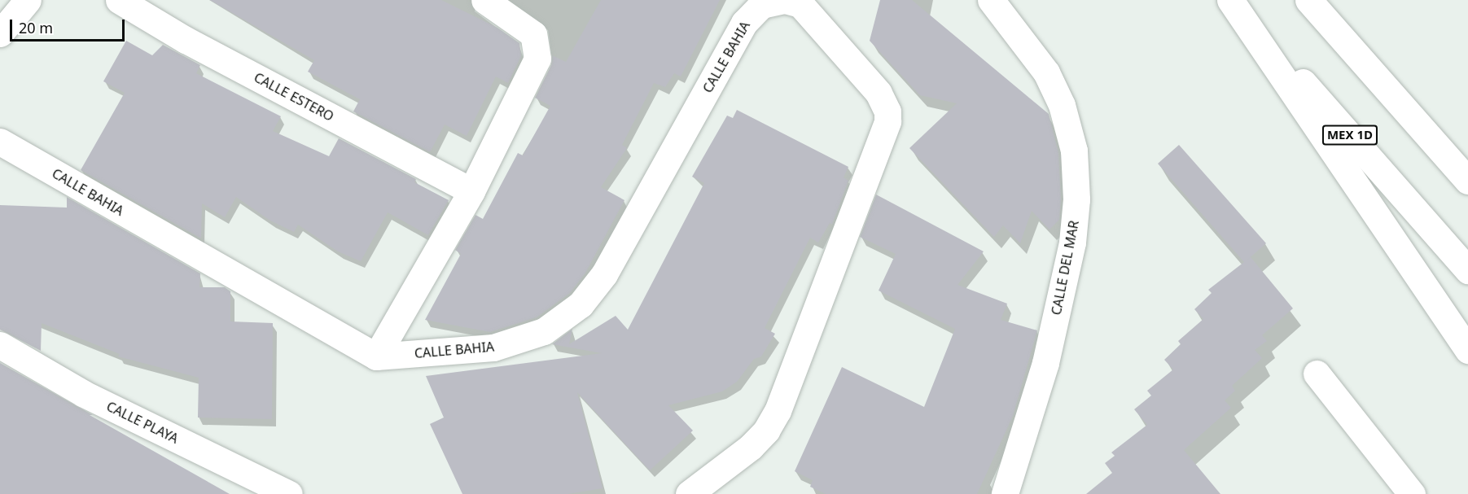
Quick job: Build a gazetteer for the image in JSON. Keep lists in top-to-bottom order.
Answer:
{
  "streets": {
    "main road": [
      "CALLE BAHIA",
      "CALLE ESTERO",
      "MEX 1D",
      "CALLE DEL MAR",
      "CALLE PLAYA"
    ]
  },
  "scale_bar": "20 m"
}
